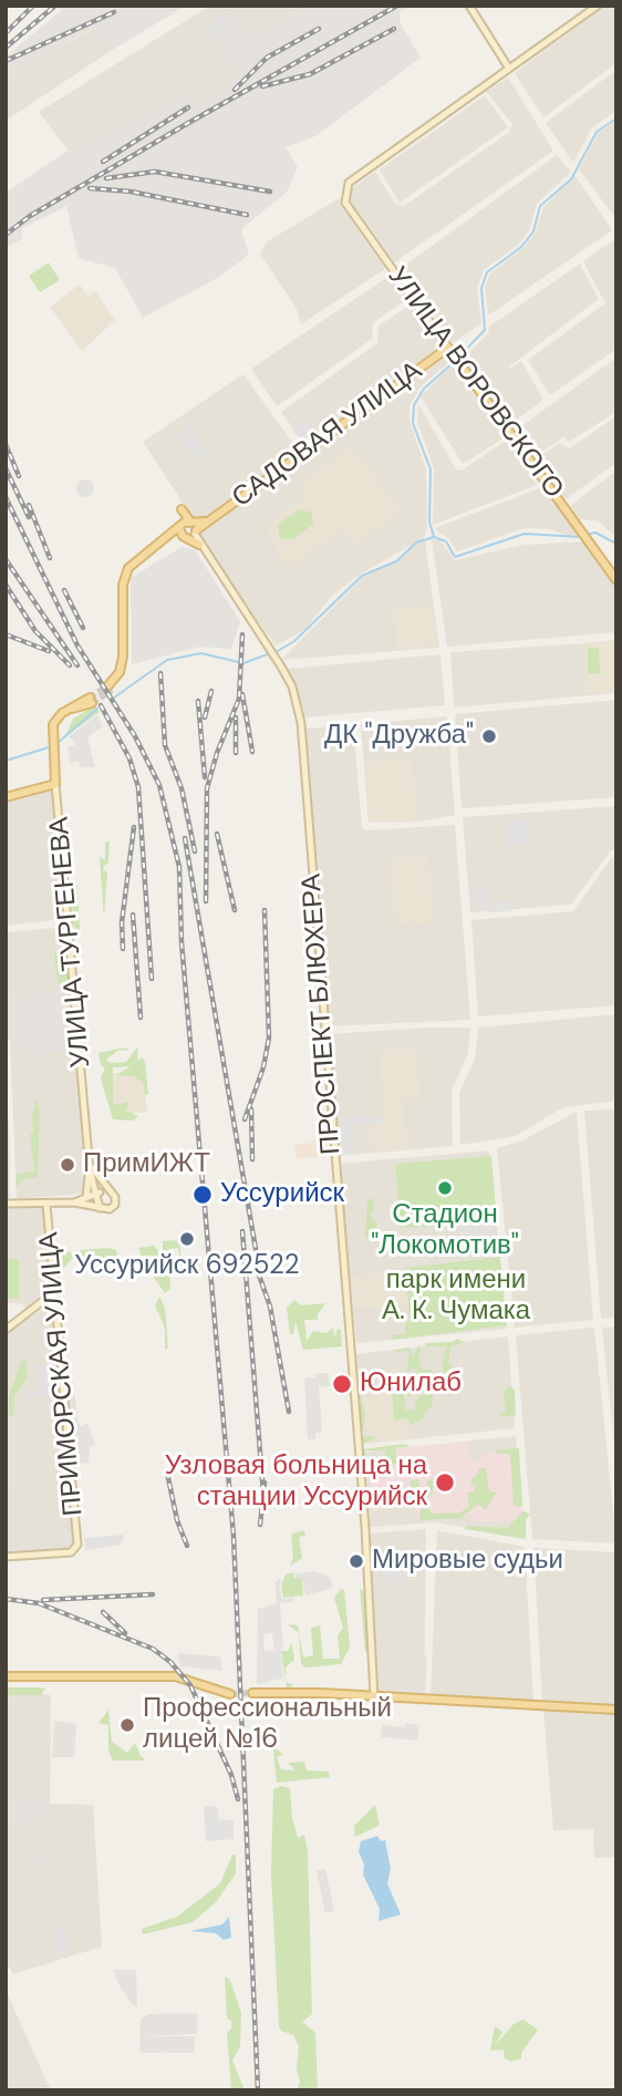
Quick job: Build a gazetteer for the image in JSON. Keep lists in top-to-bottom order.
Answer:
{
  "streets": {
    "main road": [
      "УЛИЦА ВОРОВСКОГО",
      "САДОВАЯ УЛИЦА",
      "УЛИЦА ТУРГЕНЕВА",
      "ПРОСПЕКТ БЛЮХЕРА",
      "ПРИМОРСКАЯ УЛИЦА"
    ]
  },
  "crossings": [
    ["УЛИЦА ВОРОВСКОГО", "САДОВАЯ УЛИЦА"]
  ],
  "parks": ["парк имени А. К. Чумака"],
  "places": [
    "ДК \"Дружба\"",
    "ПримИЖТ",
    "Стадион \"Локомотив\"",
    "Уссурийск",
    "Уссурийск 692522",
    "Юнилаб",
    "Узловая больница на станции Уссурийск",
    "Мировые судьи",
    "Профессиональный лицей №16"
  ]
}
